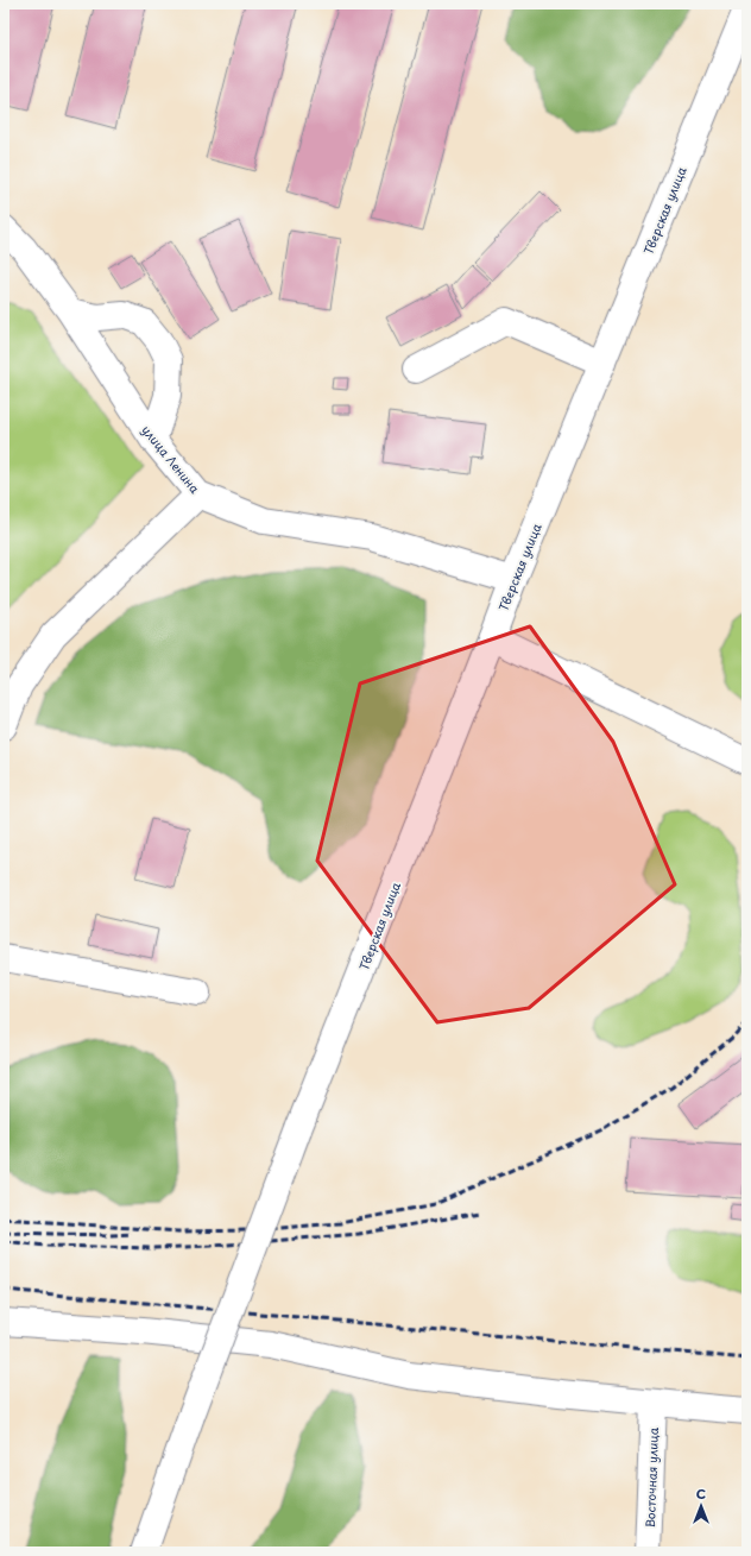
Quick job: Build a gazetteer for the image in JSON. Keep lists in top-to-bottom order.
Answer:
{
  "streets": {
    "main road": ["Тверская улица", "улица Ленина", "Восточная улица"]
  },
  "crossings": [
    ["Тверская улица", "улица Ленина"]
  ],
  "north": "top"
}
